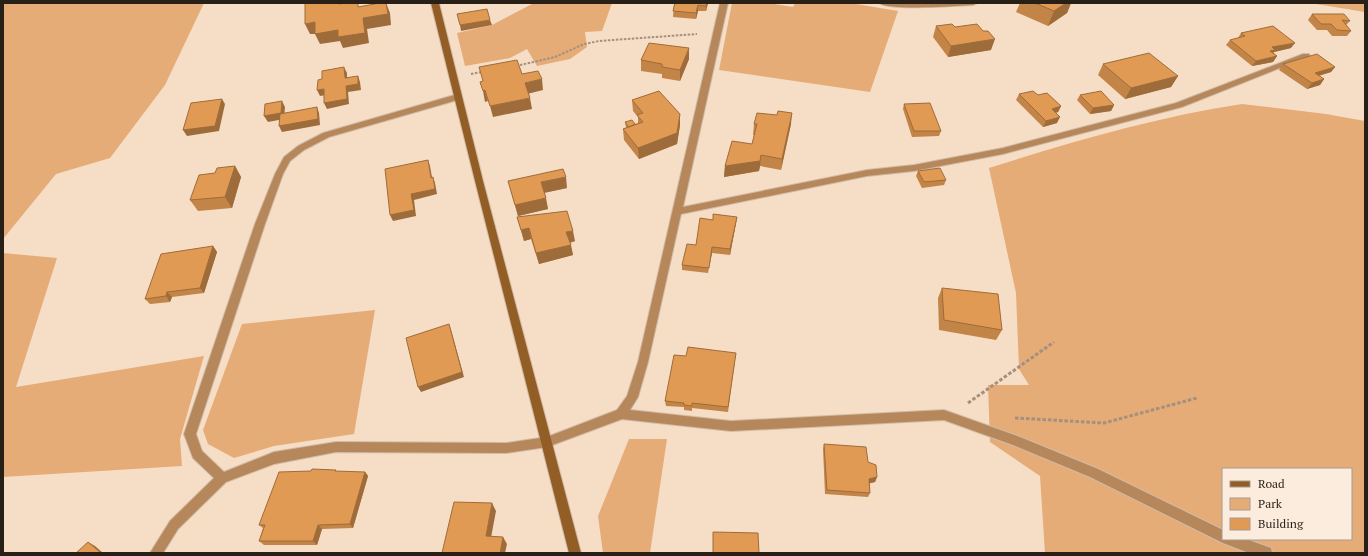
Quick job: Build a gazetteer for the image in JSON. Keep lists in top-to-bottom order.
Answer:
{
  "legend": ["Road", "Park", "Building"]
}
